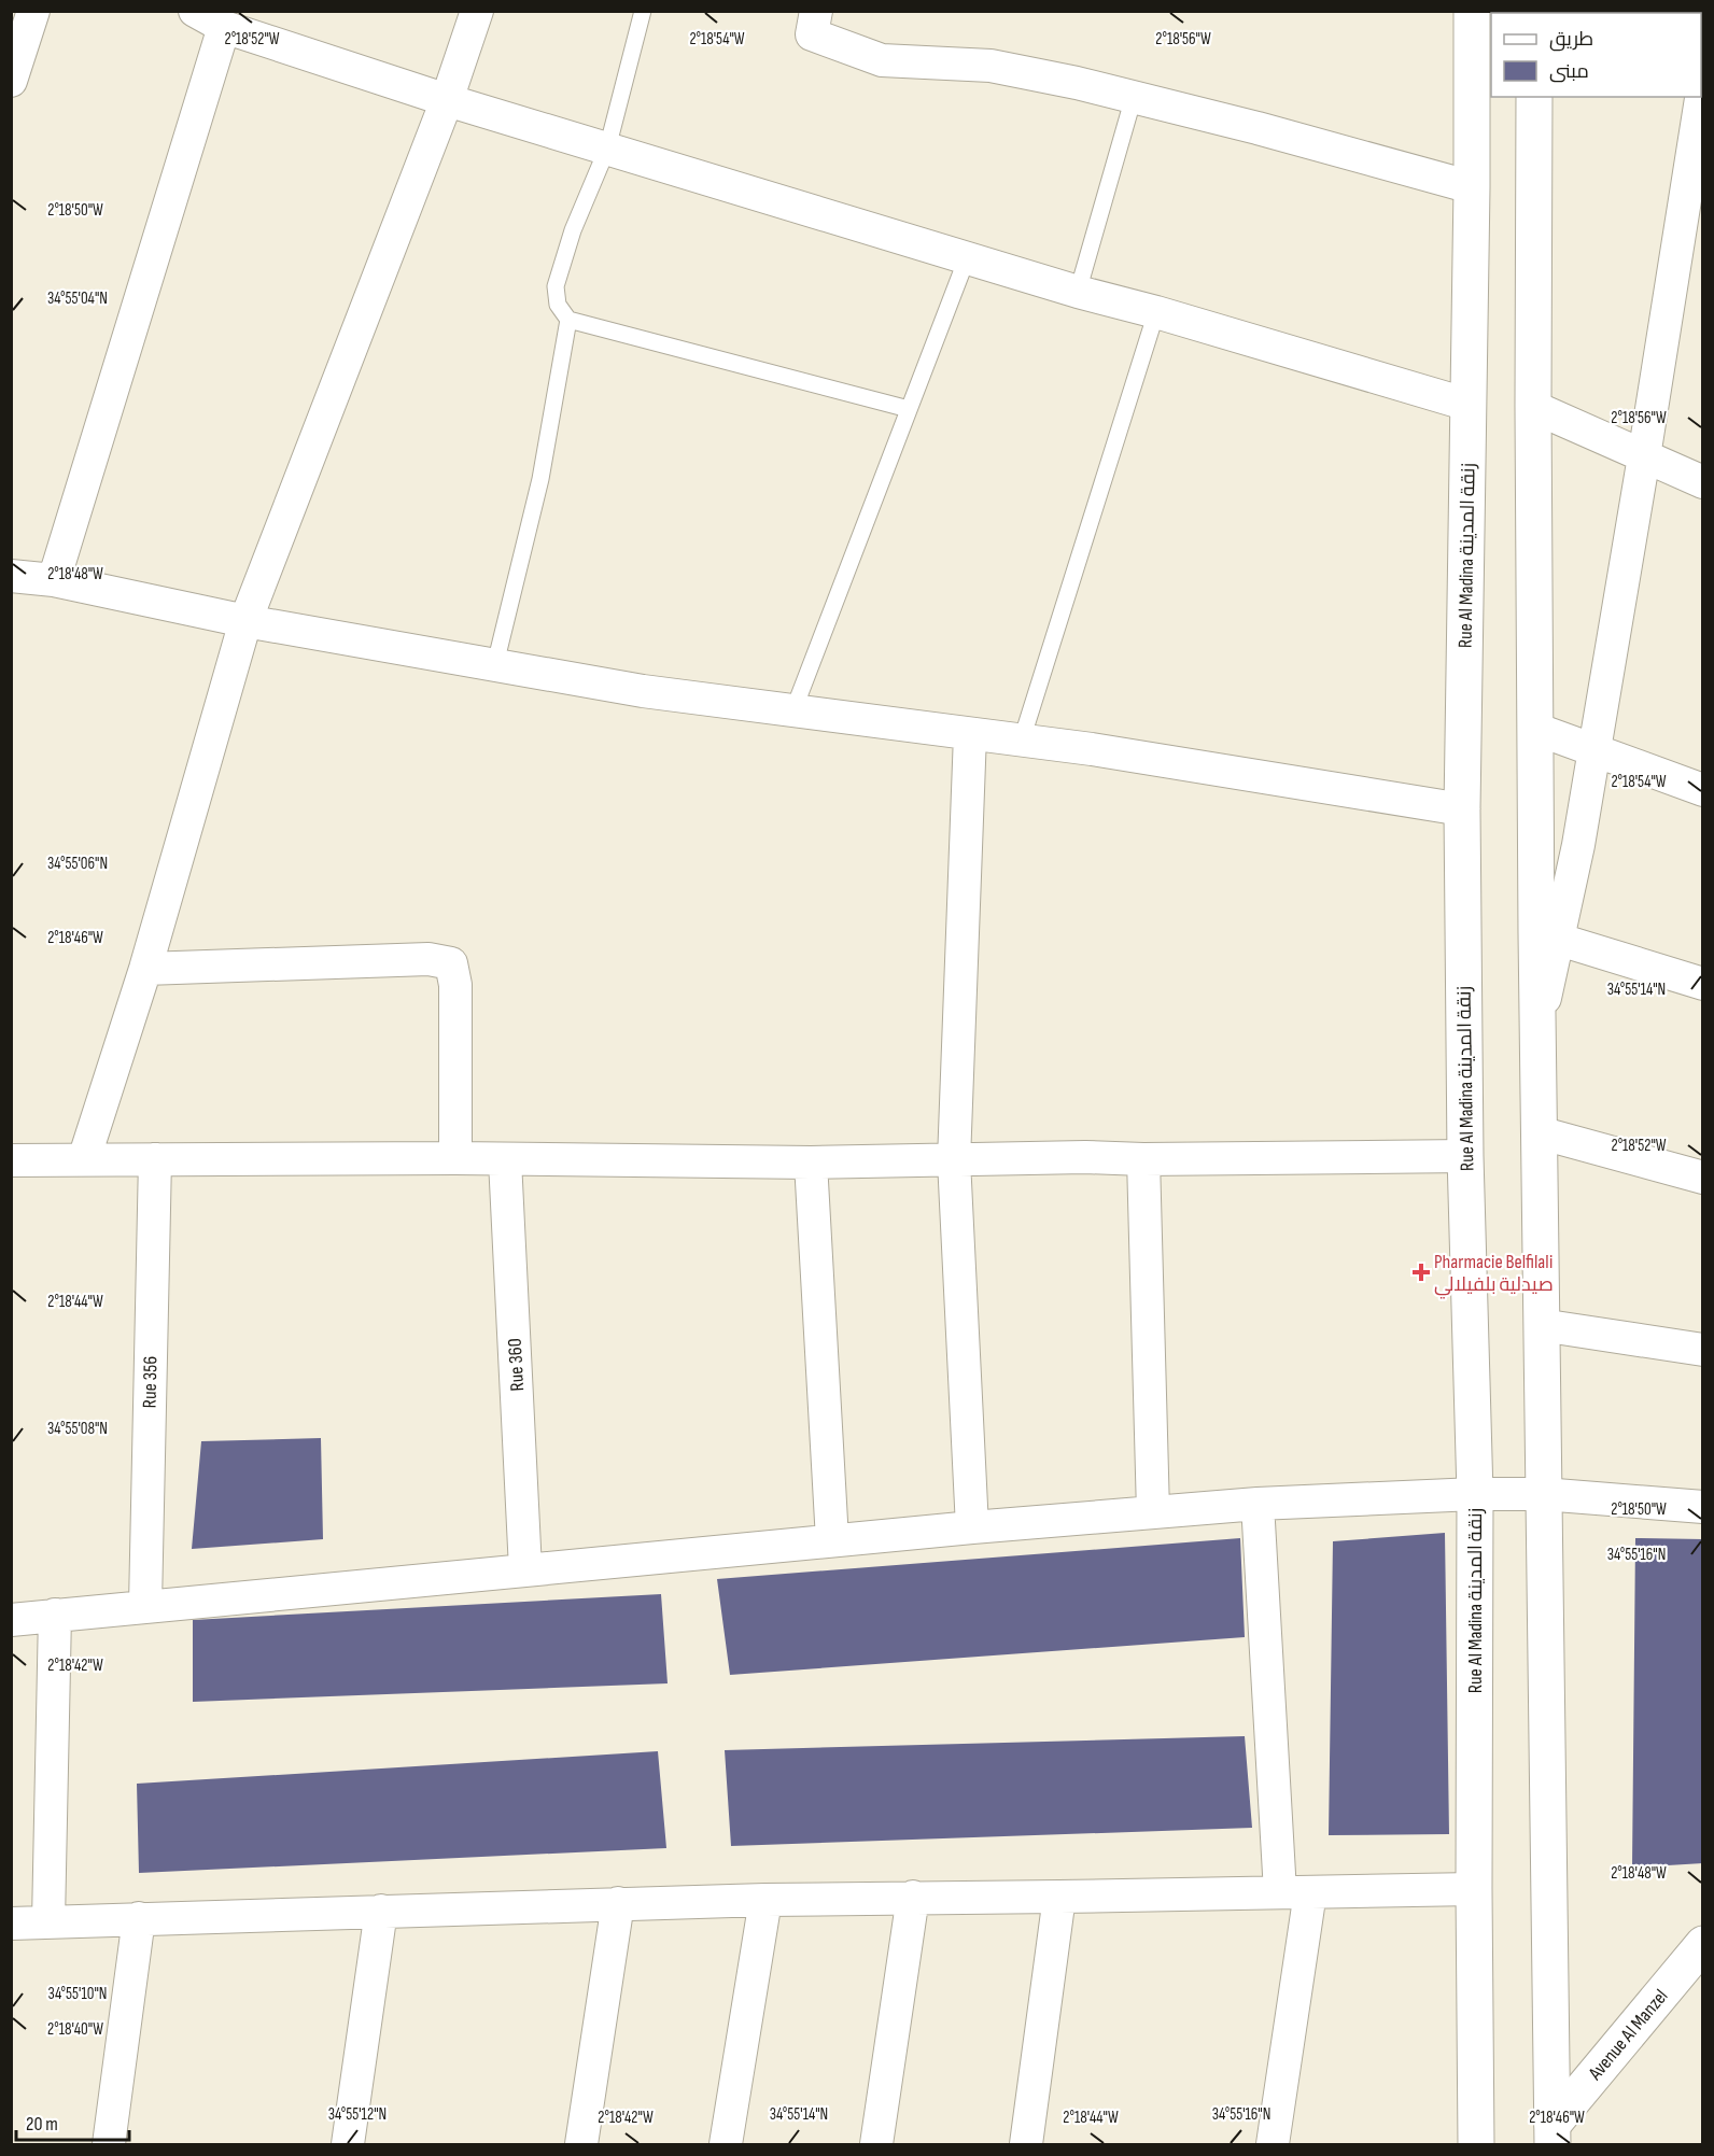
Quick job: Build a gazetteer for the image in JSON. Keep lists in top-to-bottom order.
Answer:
{
  "streets": {
    "main road": ["Rue Al Madina زنقة المدينة", "Avenue Al Manzel"],
    "street": ["Rue 360", "Rue 356"]
  },
  "places": {
    "health": ["Pharmacie Belfilali صيدلية بلفيلالي"]
  },
  "legend": ["طريق", "مبنى"],
  "scale_bar": "20 m",
  "coordinates": [
    "2°18'52\"W",
    "2°18'54\"W",
    "2°18'56\"W",
    "2°18'50\"W",
    "34°55'04\"N",
    "2°18'48\"W",
    "34°55'06\"N",
    "2°18'46\"W",
    "34°55'14\"N",
    "2°18'44\"W",
    "34°55'08\"N",
    "34°55'16\"N",
    "2°18'42\"W",
    "34°55'10\"N",
    "2°18'40\"W",
    "34°55'12\"N"
  ]
}
